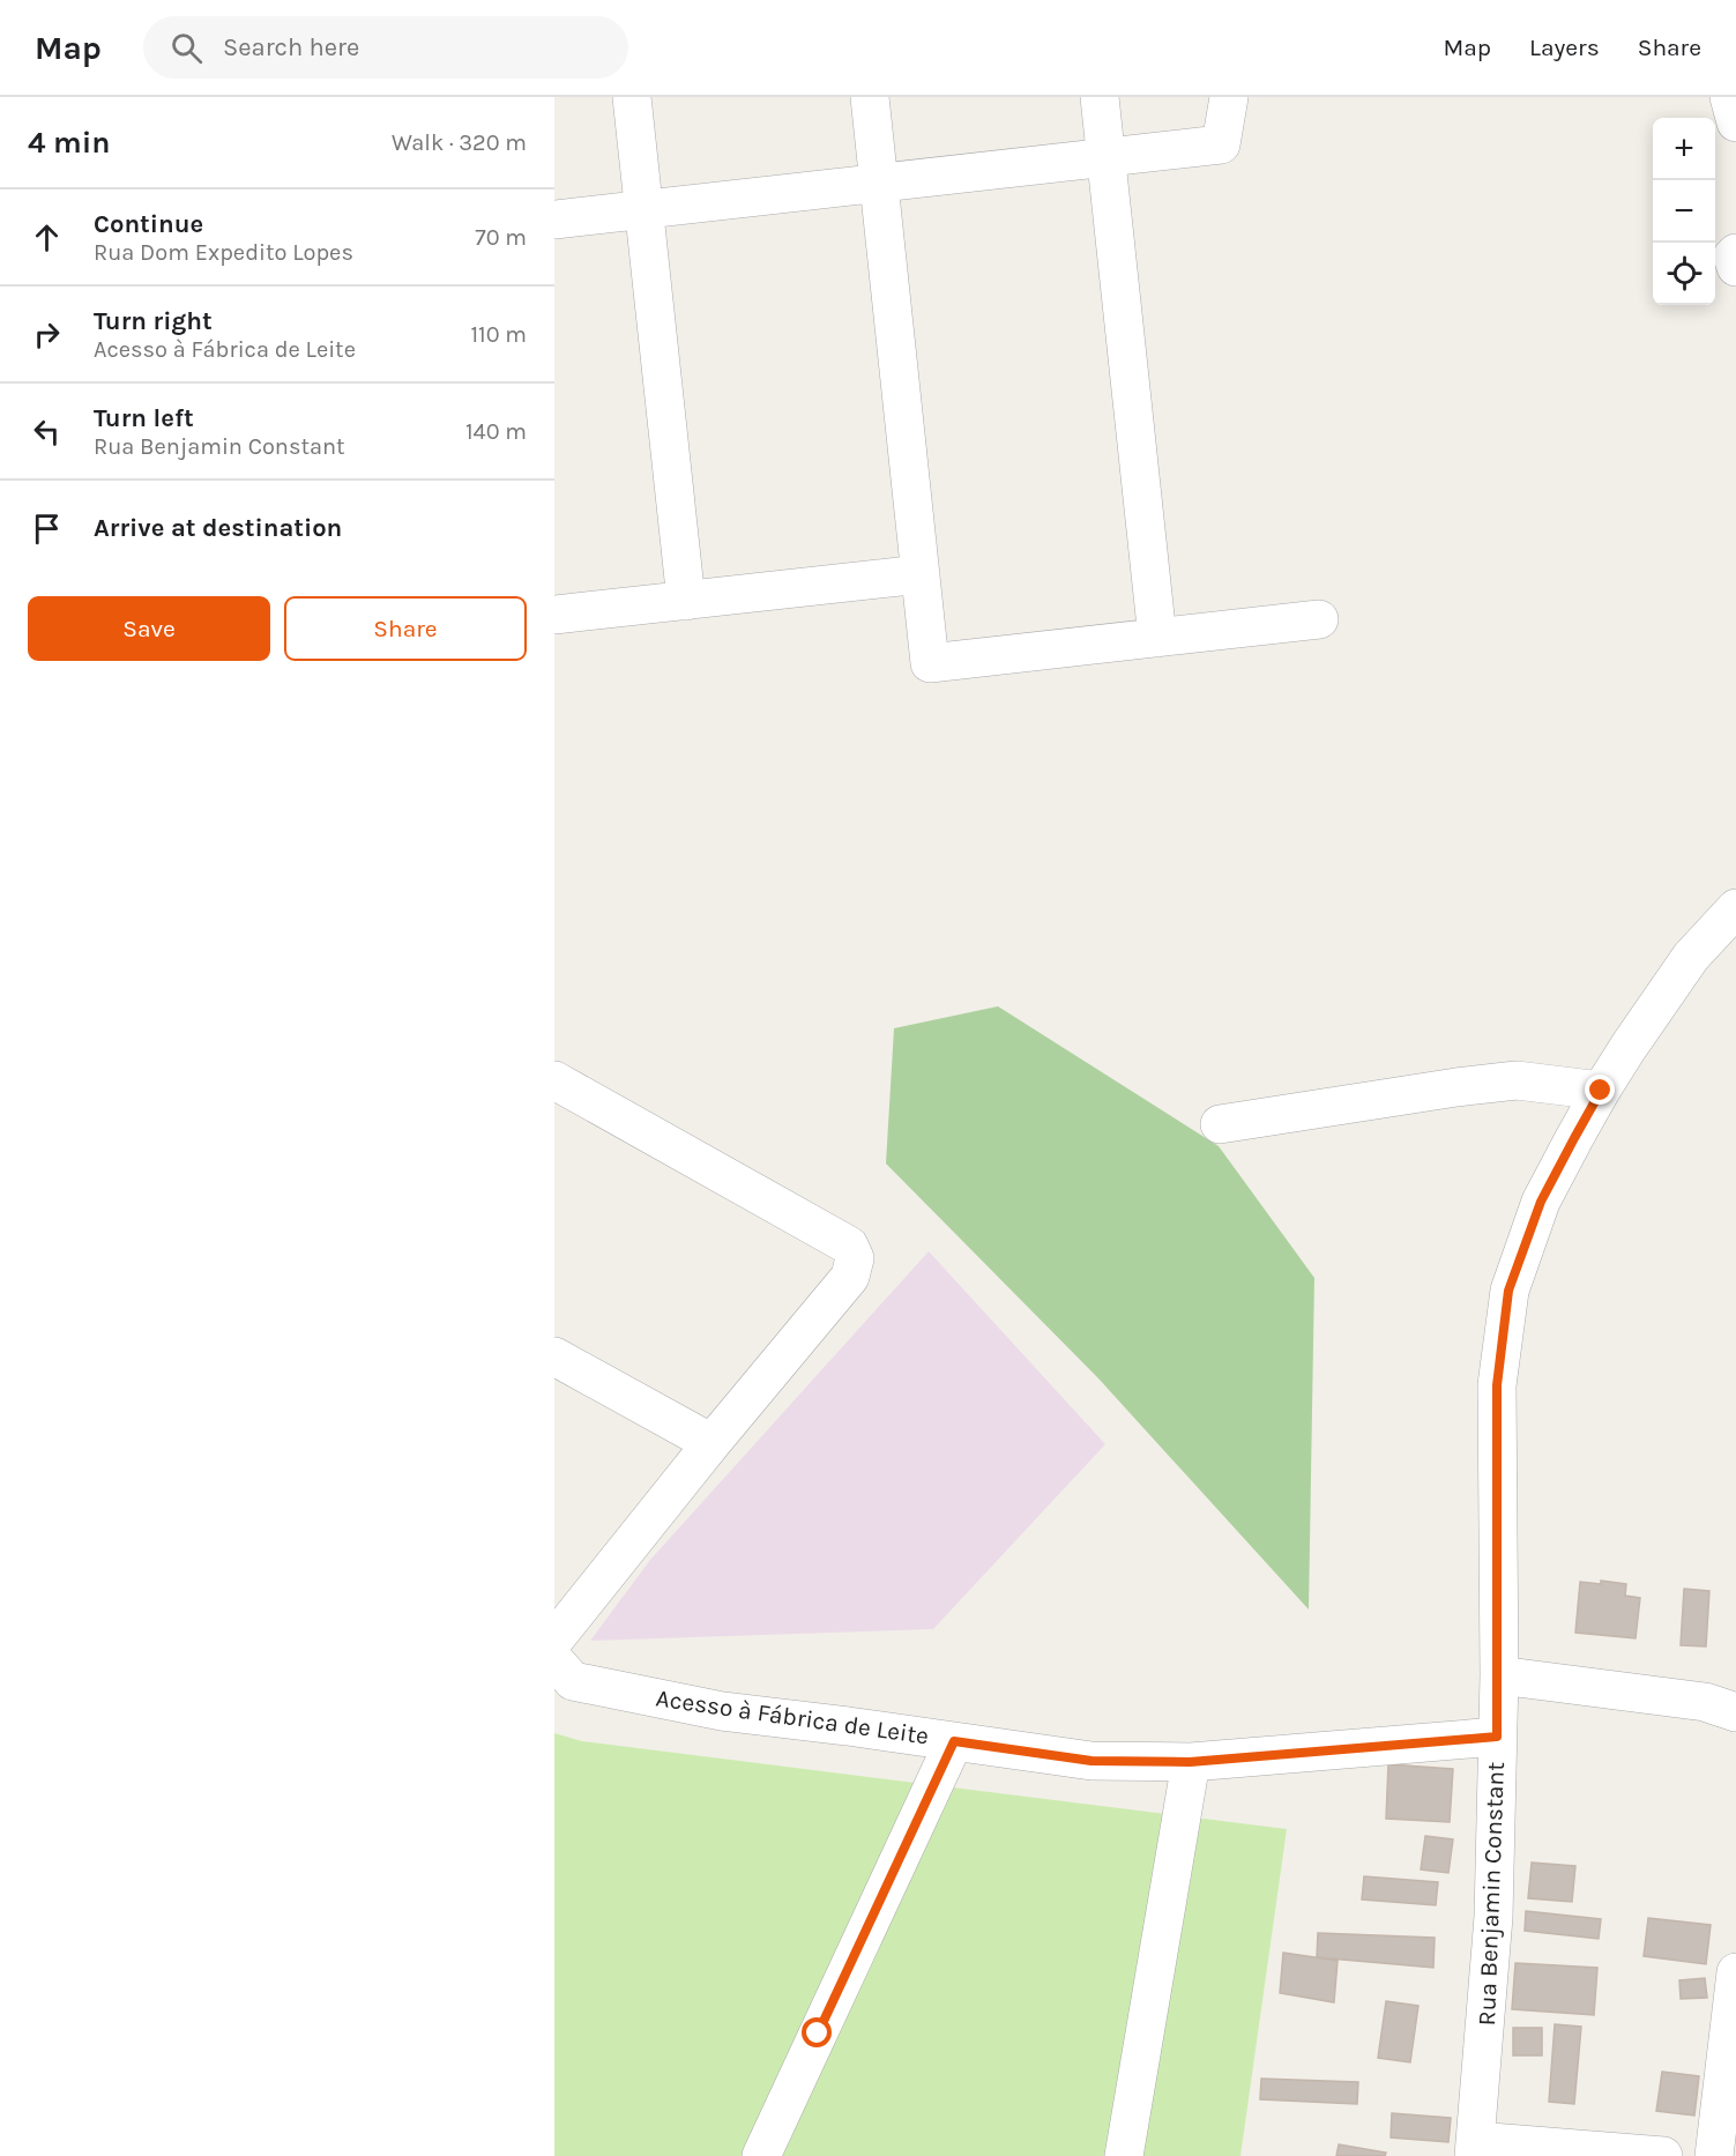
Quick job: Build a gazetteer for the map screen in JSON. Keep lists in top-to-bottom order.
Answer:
{
  "streets": {
    "street": ["Acesso à Fábrica de Leite", "Rua Benjamin Constant"]
  },
  "crossings": [
    ["Acesso à Fábrica de Leite", "Rua Benjamin Constant"]
  ],
  "page": {
    "header": "Map",
    "search": "Search here",
    "nav": ["Map", "Layers", "Share"],
    "heading": ["4 min", "Walk · 320 m"],
    "map_buttons": ["+", "−"],
    "list": [
      ["Continue", "Rua Dom Expedito Lopes", "70 m"],
      ["Turn right", "Acesso à Fábrica de Leite", "110 m"],
      ["Turn left", "Rua Benjamin Constant", "140 m"],
      "Arrive at destination"
    ],
    "buttons": ["Save", "Share"]
  }
}
